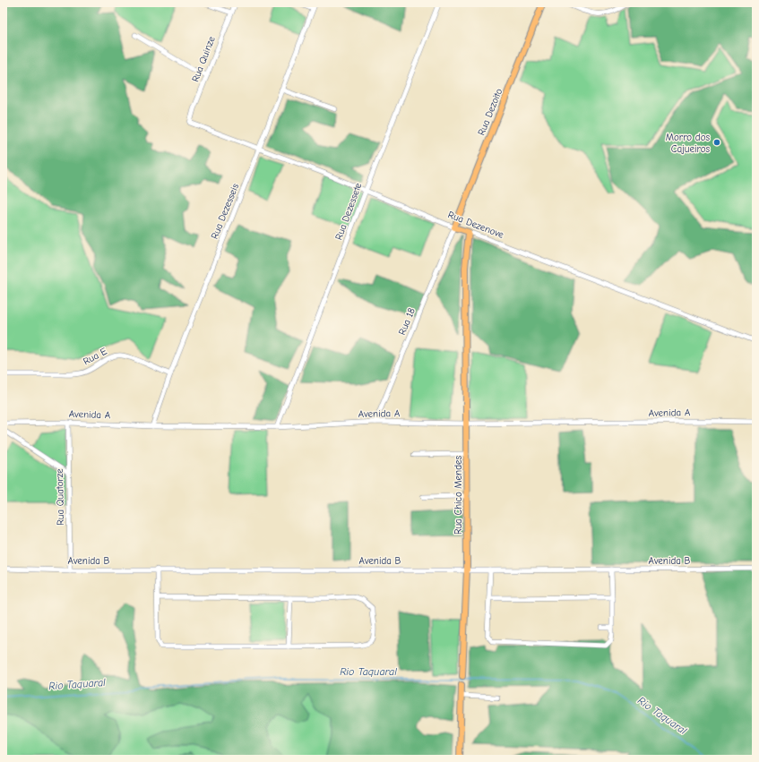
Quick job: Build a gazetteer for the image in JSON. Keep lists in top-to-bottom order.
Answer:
{
  "streets": {
    "main road": ["Rua Dezoito", "Rua Dezenove", "Rua Chico Mendes"],
    "street": [
      "Rua Quinze",
      "Rua Dezesseis",
      "Rua Dezessete",
      "Rua 18",
      "Rua E",
      "Avenida A",
      "Rua Quatorze",
      "Avenida B"
    ]
  },
  "crossings": [
    ["Rua Quinze", "Rua Dezenove"],
    ["Rua Dezoito", "Rua Dezenove"],
    ["Rua Dezoito", "Rua 18"],
    ["Rua Dezesseis", "Rua Dezenove"],
    ["Rua Dezesseis", "Rua E"],
    ["Rua Dezesseis", "Avenida A"],
    ["Rua Dezessete", "Rua Dezenove"],
    ["Rua Dezessete", "Avenida A"],
    ["Rua Dezenove", "Rua 18"],
    ["Rua Dezenove", "Rua Chico Mendes"],
    ["Rua 18", "Avenida A"],
    ["Avenida A", "Rua Chico Mendes"],
    ["Avenida A", "Rua Quatorze"],
    ["Rua Chico Mendes", "Avenida B"],
    ["Rua Quatorze", "Avenida B"]
  ],
  "water": ["Rio Taquaral"],
  "places": ["Morro dos Cajueiros"]
}
